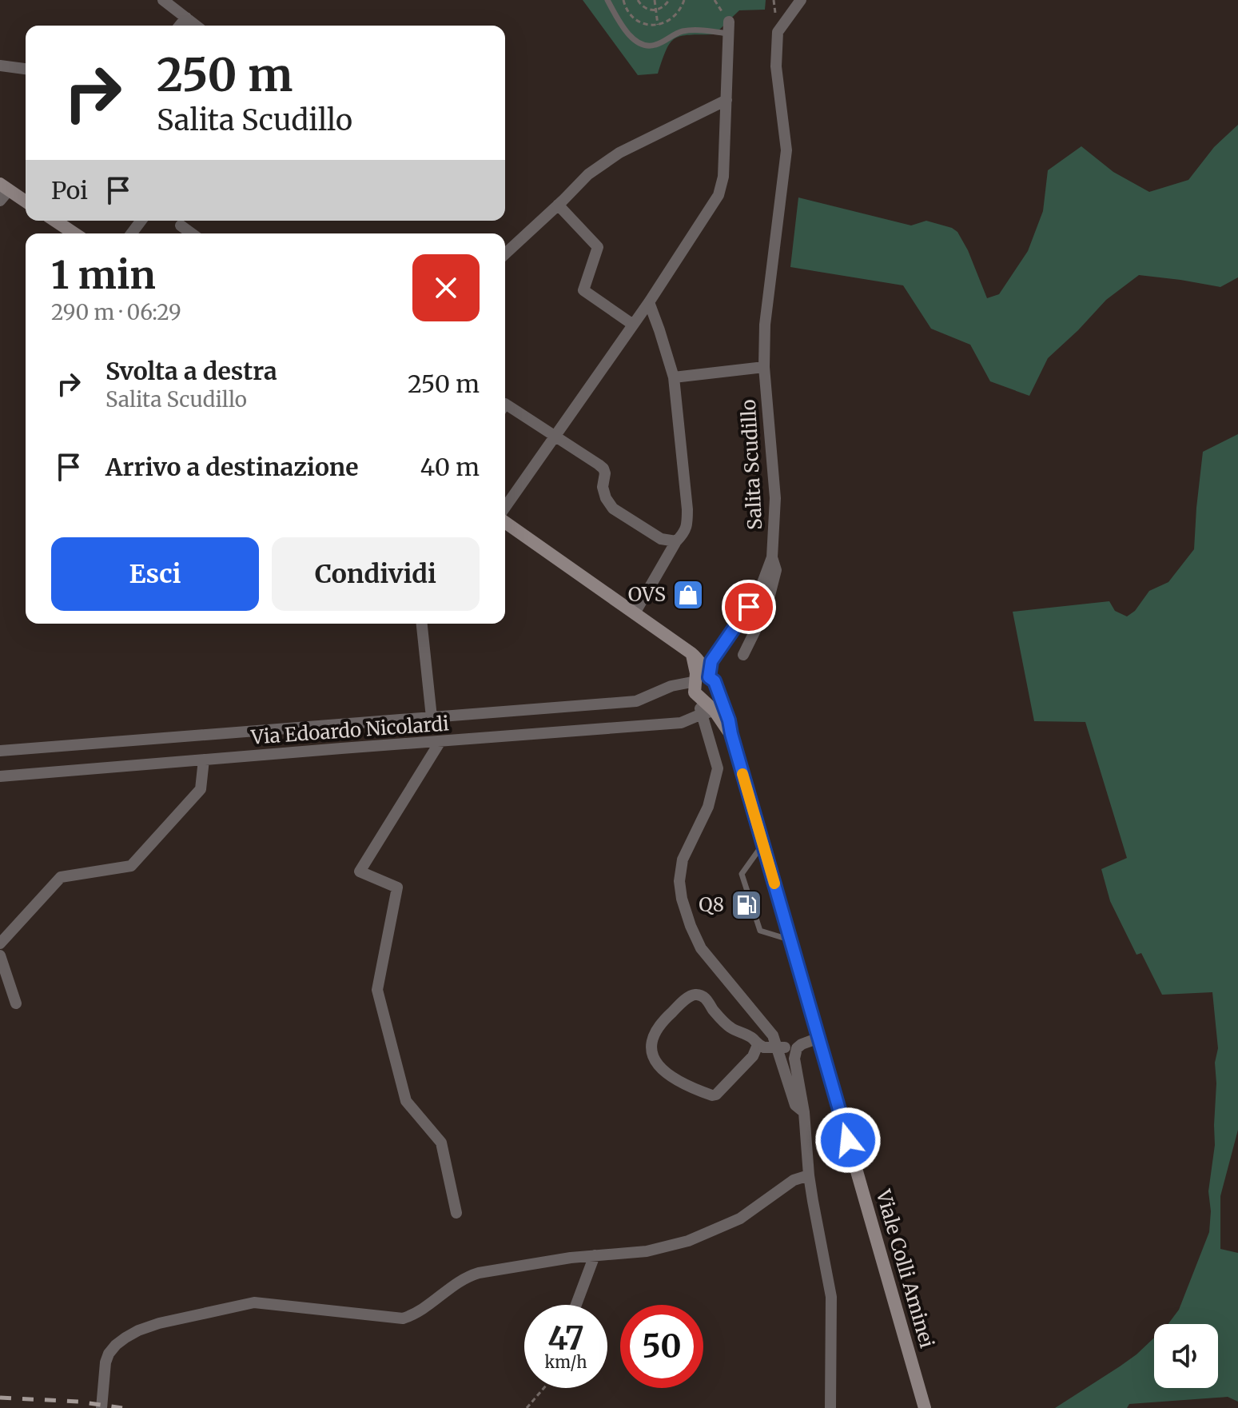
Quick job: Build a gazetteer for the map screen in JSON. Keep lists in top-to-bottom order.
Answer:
{
  "streets": {
    "main road": ["Viale Colli Aminei"],
    "street": ["Salita Scudillo", "Via Edoardo Nicolardi"]
  },
  "crossings": [
    ["Salita Scudillo", "Via Edoardo Nicolardi"],
    ["Salita Scudillo", "Viale Colli Aminei"],
    ["Via Edoardo Nicolardi", "Viale Colli Aminei"]
  ],
  "places": {
    "shop": ["OVS"],
    "fuel station": ["Q8"]
  },
  "page": {
    "turn": ["250 m", "Salita Scudillo"],
    "then": "Poi",
    "heading": ["1 min", "290 m · 06:29"],
    "list": [
      {
        "name": "Svolta a destra",
        "note": "Salita Scudillo",
        "value": "250 m"
      },
      {
        "name": "Arrivo a destinazione",
        "value": "40 m"
      }
    ],
    "buttons": ["Esci", "Condividi"],
    "speed": "47 km/h",
    "limit": "50"
  }
}
